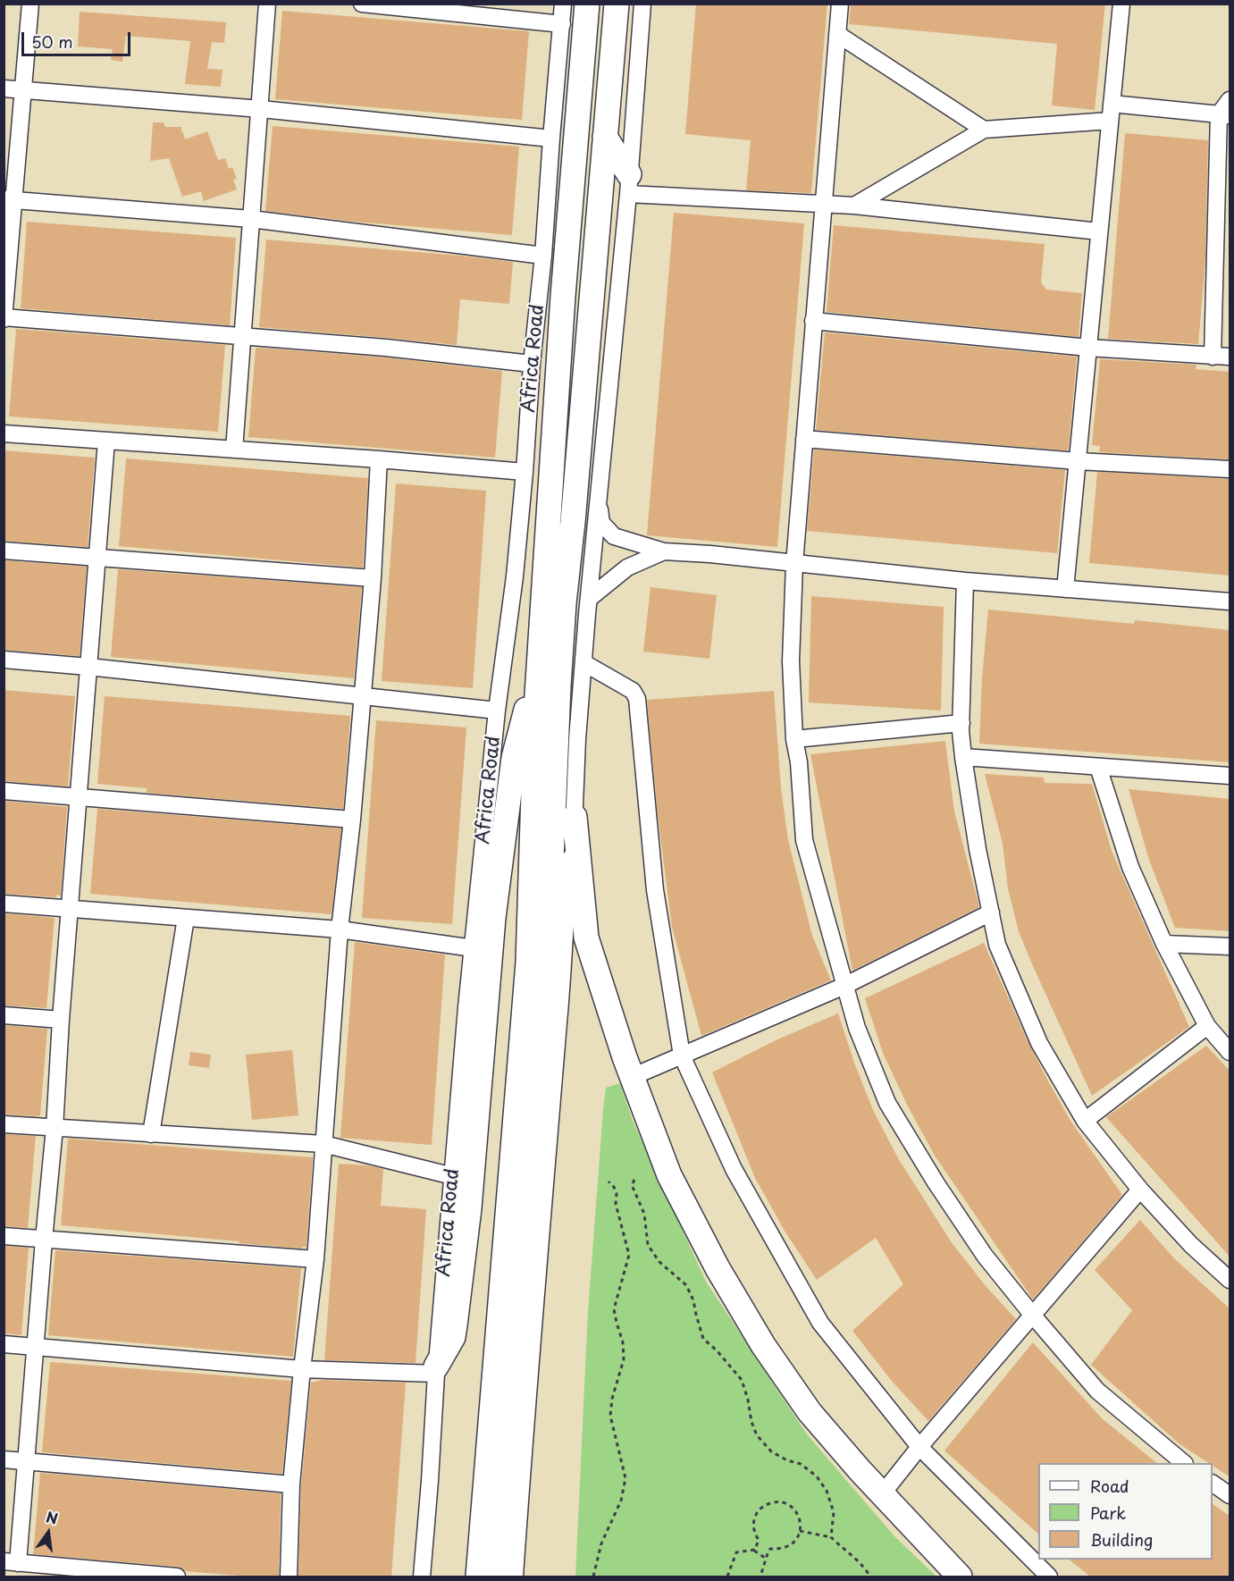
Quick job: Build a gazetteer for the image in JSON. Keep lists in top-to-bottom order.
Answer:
{
  "streets": {
    "highway": ["Africa Road"]
  },
  "legend": ["Road", "Park", "Building"],
  "scale_bar": "50 m",
  "north": "top"
}
